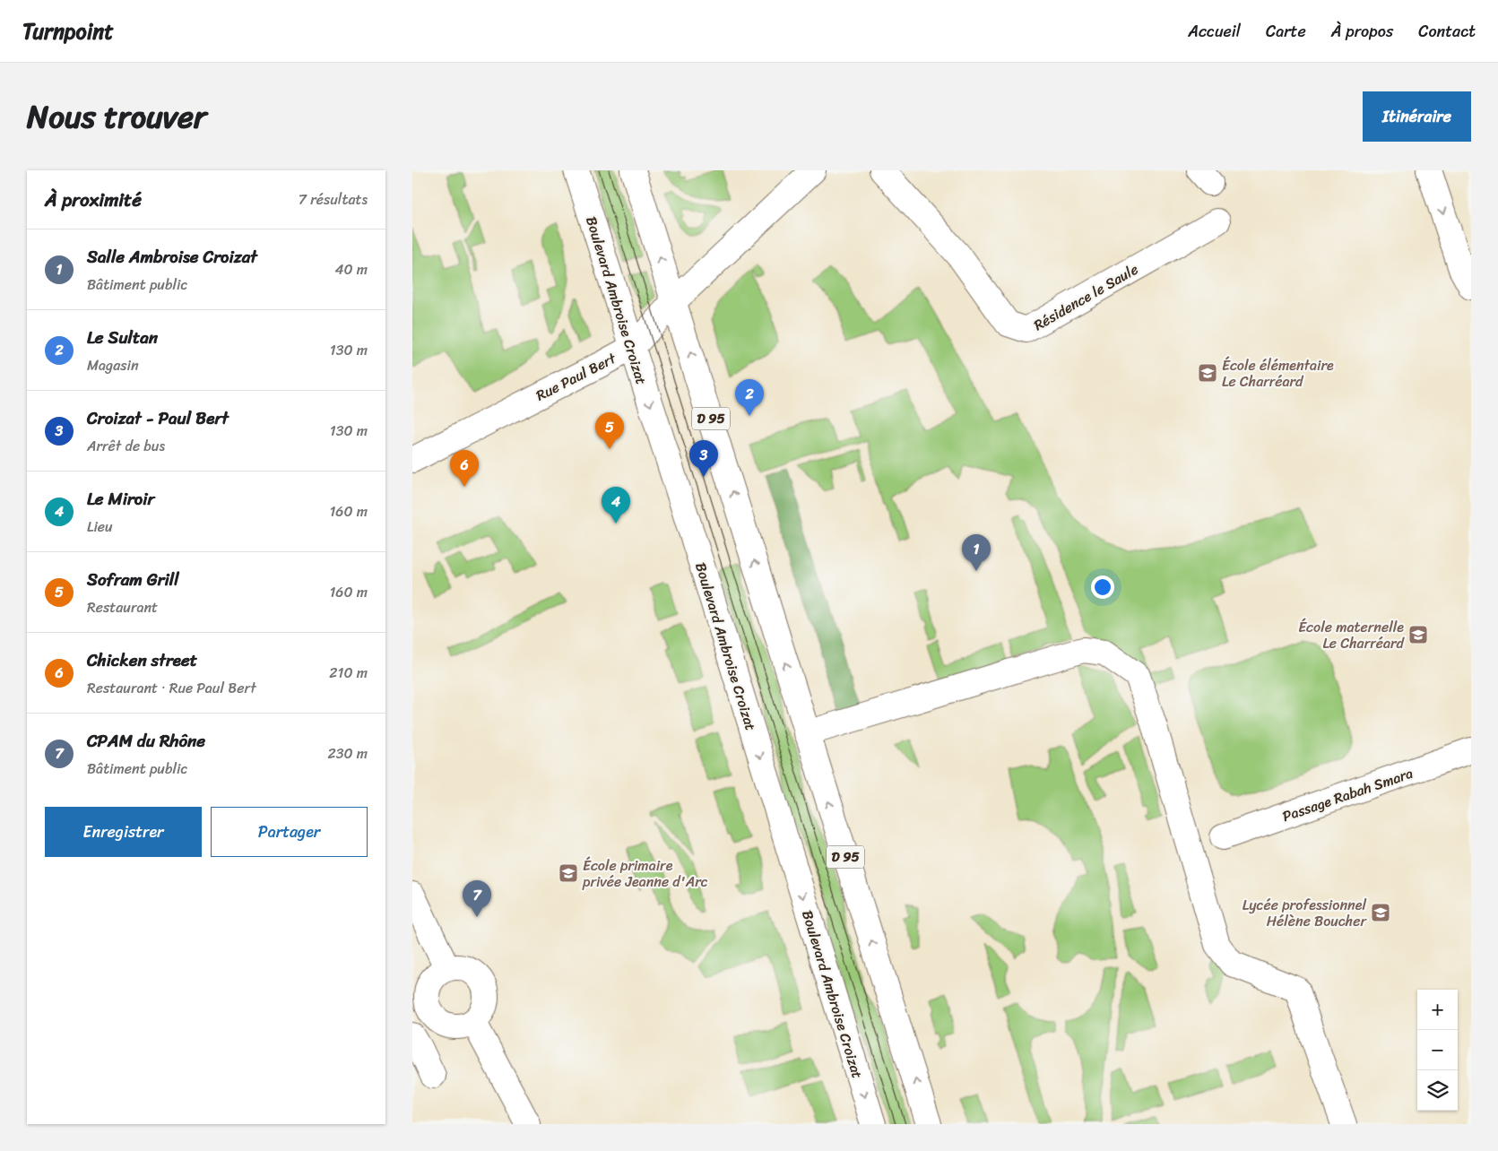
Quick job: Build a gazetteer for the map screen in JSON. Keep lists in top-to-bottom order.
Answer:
{
  "streets": {
    "main road": [
      "Résidence le Saule",
      "Boulevard Ambroise Croizat",
      "Rue Paul Bert",
      "D 95",
      "Passage Rabah Smara"
    ]
  },
  "crossings": [
    ["Boulevard Ambroise Croizat", "Rue Paul Bert"],
    ["Rue Paul Bert", "D 95"]
  ],
  "places": {
    "school or university": [
      "École élémentaire Le Charréard",
      "École maternelle Le Charréard",
      "École primaire privée Jeanne d'Arc",
      "Lycée professionnel Hélène Boucher"
    ]
  },
  "page": {
    "header": "Turnpoint",
    "nav": [
      "Accueil",
      "Carte",
      "À propos",
      "Contact"
    ],
    "title": "Nous trouver",
    "buttons": [
      "Itinéraire",
      ["Enregistrer", "Partager"]
    ],
    "heading": ["À proximité", "7 résultats"],
    "list": [
      {
        "mark": "1",
        "name": "Salle Ambroise Croizat",
        "note": "Bâtiment public",
        "value": "40 m"
      },
      {
        "mark": "2",
        "name": "Le Sultan",
        "note": "Magasin",
        "value": "130 m"
      },
      {
        "mark": "3",
        "name": "Croizat - Paul Bert",
        "note": "Arrêt de bus",
        "value": "130 m"
      },
      {
        "mark": "4",
        "name": "Le Miroir",
        "note": "Lieu",
        "value": "160 m"
      },
      {
        "mark": "5",
        "name": "Sofram Grill",
        "note": "Restaurant",
        "value": "160 m"
      },
      {
        "mark": "6",
        "name": "Chicken street",
        "note": "Restaurant · Rue Paul Bert",
        "value": "210 m"
      },
      {
        "mark": "7",
        "name": "CPAM du Rhône",
        "note": "Bâtiment public",
        "value": "230 m"
      }
    ],
    "pins": [
      "2",
      "5",
      "3",
      "6",
      "4",
      "1",
      "7"
    ],
    "map_buttons": ["+", "−"]
  }
}
